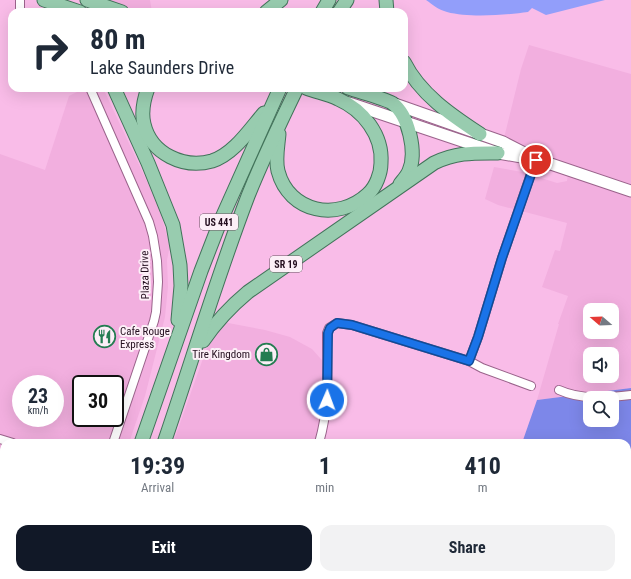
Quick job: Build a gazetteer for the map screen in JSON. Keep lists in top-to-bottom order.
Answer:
{
  "streets": {
    "main road": ["US 441", "SR 19"],
    "street": ["Plaza Drive"]
  },
  "crossings": [
    ["US 441", "SR 19"]
  ],
  "places": {
    "restaurant": ["Cafe Rouge Express"],
    "shop": ["Tire Kingdom"]
  },
  "north": "left",
  "page": {
    "turn": ["80 m", "Lake Saunders Drive"],
    "speed": "23 km/h",
    "limit": "30",
    "eta": [
      "19:39",
      "Arrival",
      "1",
      "min",
      "410",
      "m"
    ],
    "buttons": ["Exit", "Share"]
  }
}
